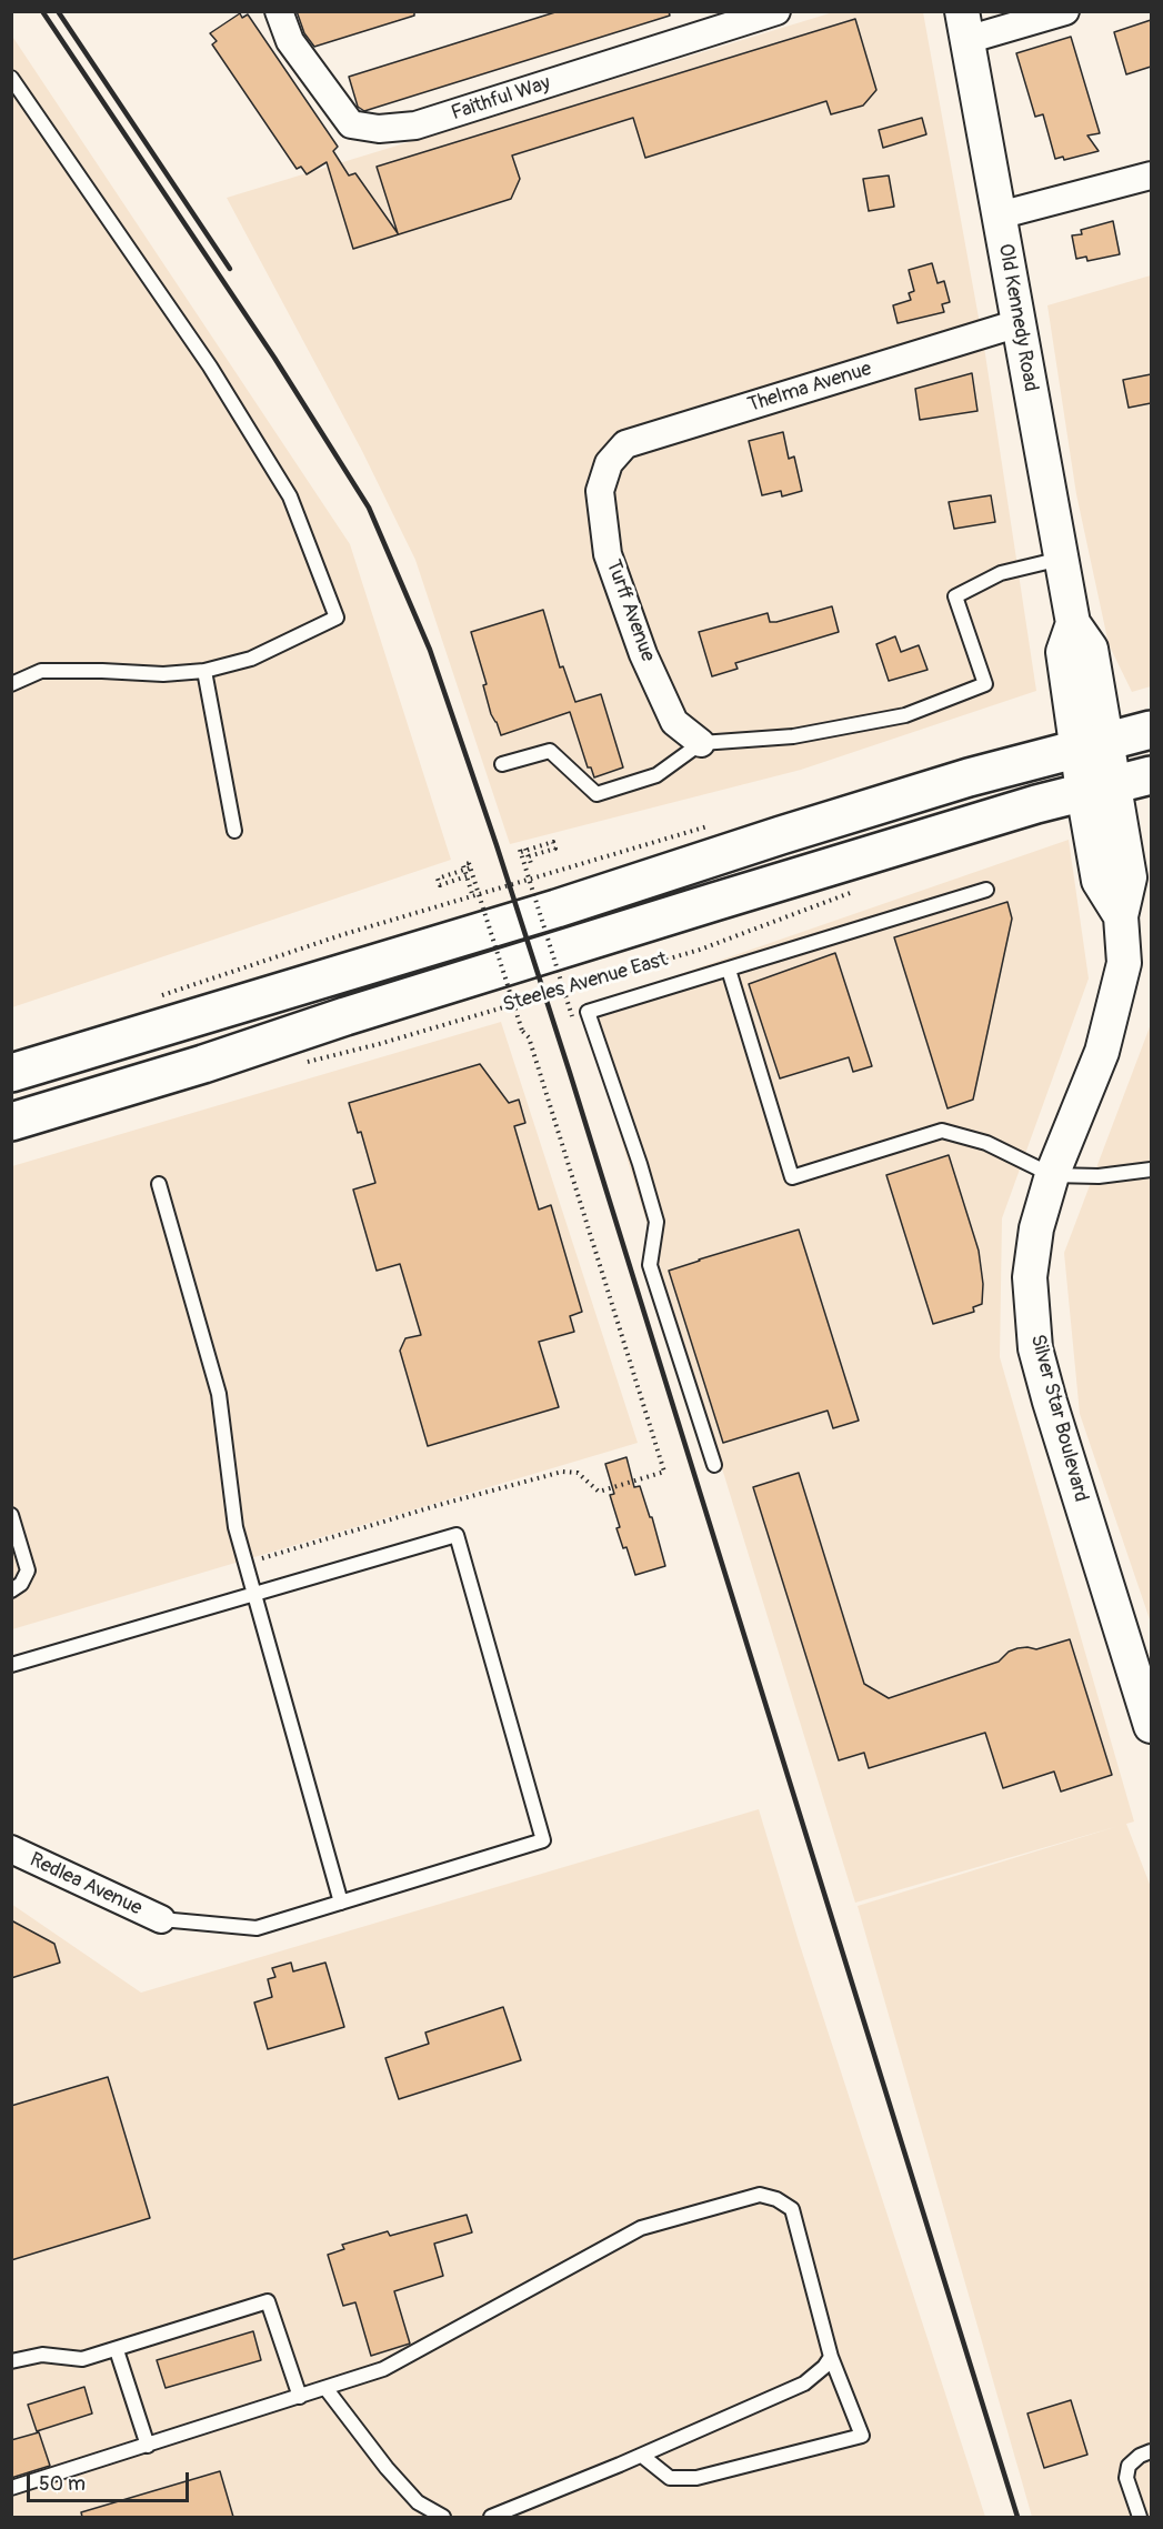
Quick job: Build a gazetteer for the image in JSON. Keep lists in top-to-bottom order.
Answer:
{
  "streets": {
    "main road": ["Steeles Avenue East"],
    "street": [
      "Faithful Way",
      "Old Kennedy Road",
      "Thelma Avenue",
      "Turff Avenue",
      "Silver Star Boulevard",
      "Redlea Avenue"
    ]
  },
  "crossings": [
    ["Old Kennedy Road", "Thelma Avenue"],
    ["Old Kennedy Road", "Silver Star Boulevard"],
    ["Thelma Avenue", "Turff Avenue"],
    ["Steeles Avenue East", "Silver Star Boulevard"]
  ],
  "scale_bar": "50 m"
}
